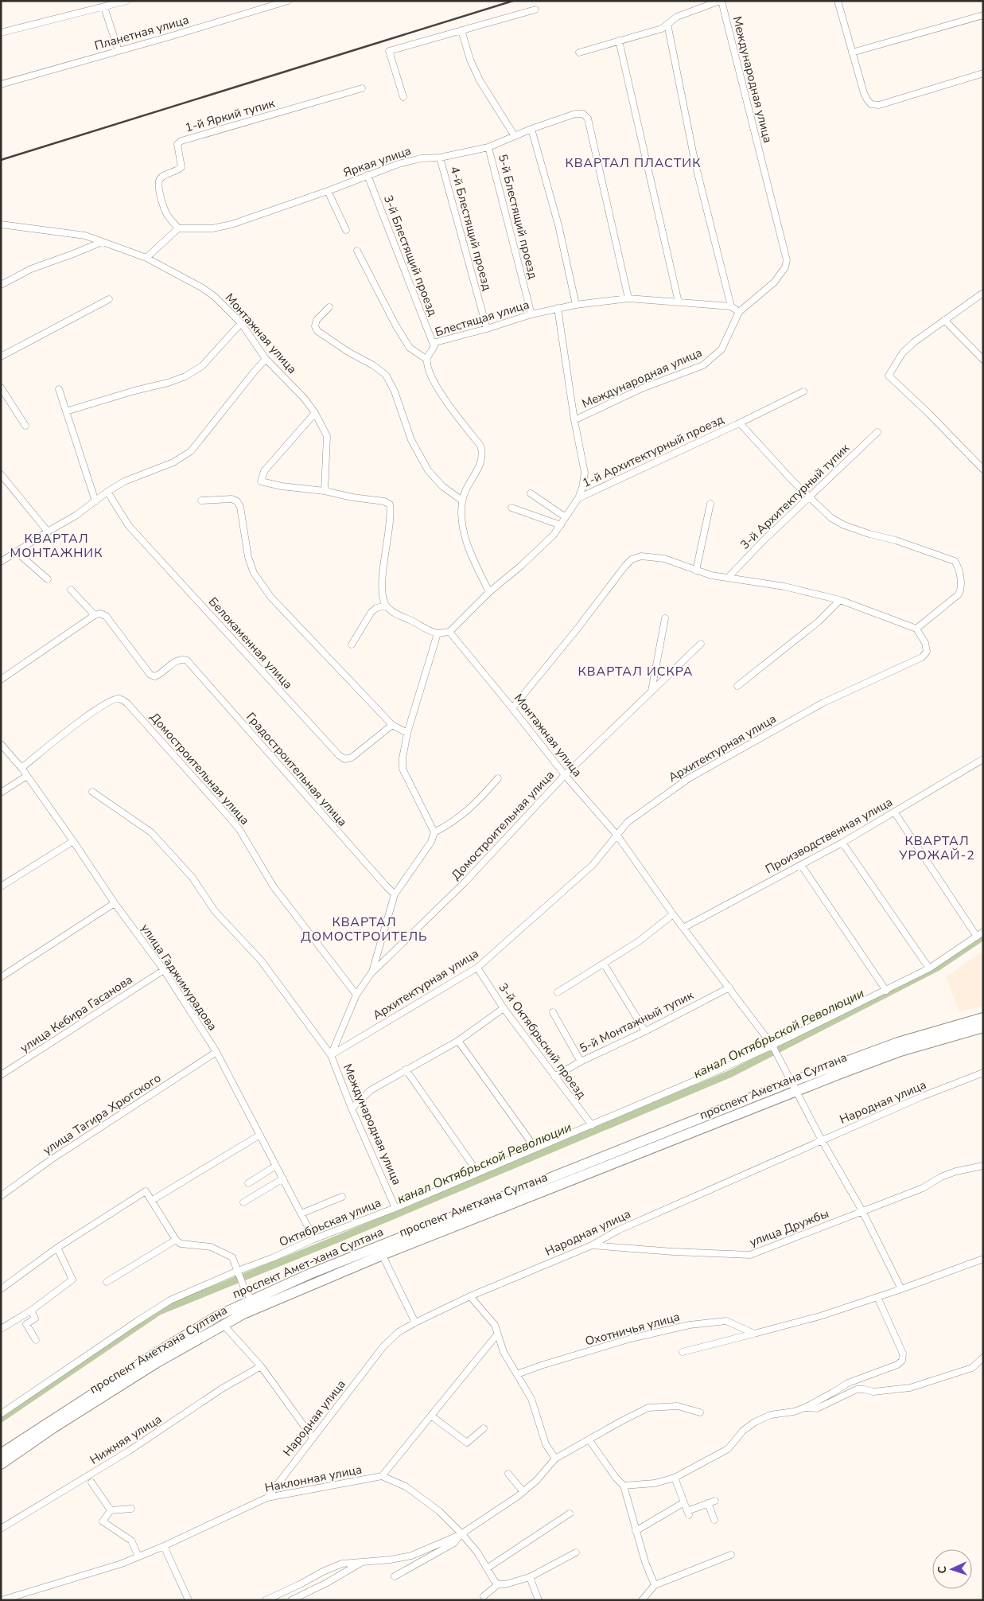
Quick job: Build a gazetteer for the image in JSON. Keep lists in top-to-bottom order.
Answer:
{
  "streets": {
    "main road": ["проспект Аметхана Султана", "проспект Амет-хана Султана"],
    "street": [
      "Планетная улица",
      "Международная улица",
      "1-й Яркий тупик",
      "Яркая улица",
      "5-й Блестящий проезд",
      "4-й Блестящий проезд",
      "3-й Блестящий проезд",
      "Блестящая улица",
      "Монтажная улица",
      "1-й Архитектурный проезд",
      "3-й Архитектурный тупик",
      "Белокаменная улица",
      "Архитектурная улица",
      "Домостроительная улица",
      "Градостроительная улица",
      "Производственная улица",
      "улица Гаджимурадова",
      "улица Кебира Гасанова",
      "5-й Монтажный тупик",
      "3-й Октябрьский проезд",
      "Народная улица",
      "улица Тагира Хрюгского",
      "Октябрьская улица",
      "улица Дружбы",
      "Охотничья улица",
      "Нижняя улица",
      "Наклонная улица"
    ]
  },
  "crossings": [
    ["Международная улица", "Монтажная улица"],
    ["Международная улица", "1-й Архитектурный проезд"],
    ["Международная улица", "Архитектурная улица"],
    ["Международная улица", "Домостроительная улица"],
    ["Международная улица", "Градостроительная улица"],
    ["Международная улица", "Октябрьская улица"],
    ["1-й Яркий тупик", "Яркая улица"],
    ["Яркая улица", "5-й Блестящий проезд"],
    ["Яркая улица", "4-й Блестящий проезд"],
    ["Яркая улица", "3-й Блестящий проезд"],
    ["Яркая улица", "Блестящая улица"],
    ["5-й Блестящий проезд", "Блестящая улица"],
    ["4-й Блестящий проезд", "Блестящая улица"],
    ["3-й Блестящий проезд", "Блестящая улица"],
    ["Монтажная улица", "Архитектурная улица"],
    ["Монтажная улица", "Домостроительная улица"],
    ["Монтажная улица", "Производственная улица"],
    ["Монтажная улица", "5-й Монтажный тупик"],
    ["Монтажная улица", "проспект Аметхана Султана"],
    ["Монтажная улица", "Народная улица"],
    ["Монтажная улица", "Октябрьская улица"],
    ["Монтажная улица", "улица Дружбы"],
    ["Монтажная улица", "проспект Амет-хана Султана"],
    ["1-й Архитектурный проезд", "3-й Архитектурный тупик"],
    ["1-й Архитектурный проезд", "Архитектурная улица"],
    ["Архитектурная улица", "3-й Октябрьский проезд"],
    ["Домостроительная улица", "улица Гаджимурадова"],
    ["улица Гаджимурадова", "улица Кебира Гасанова"],
    ["улица Гаджимурадова", "улица Тагира Хрюгского"],
    ["улица Гаджимурадова", "Октябрьская улица"],
    ["5-й Монтажный тупик", "3-й Октябрьский проезд"],
    ["3-й Октябрьский проезд", "Октябрьская улица"],
    ["проспект Аметхана Султана", "проспект Амет-хана Султана"],
    ["Народная улица", "улица Дружбы"],
    ["Народная улица", "Наклонная улица"]
  ],
  "districts": [
    "КВАРТАЛ ПЛАСТИК",
    "КВАРТАЛ МОНТАЖНИК",
    "КВАРТАЛ ИСКРА",
    "КВАРТАЛ УРОЖАЙ-2",
    "КВАРТАЛ ДОМОСТРОИТЕЛЬ"
  ],
  "water": ["канал Октябрьской Революции"],
  "north": "left"
}
